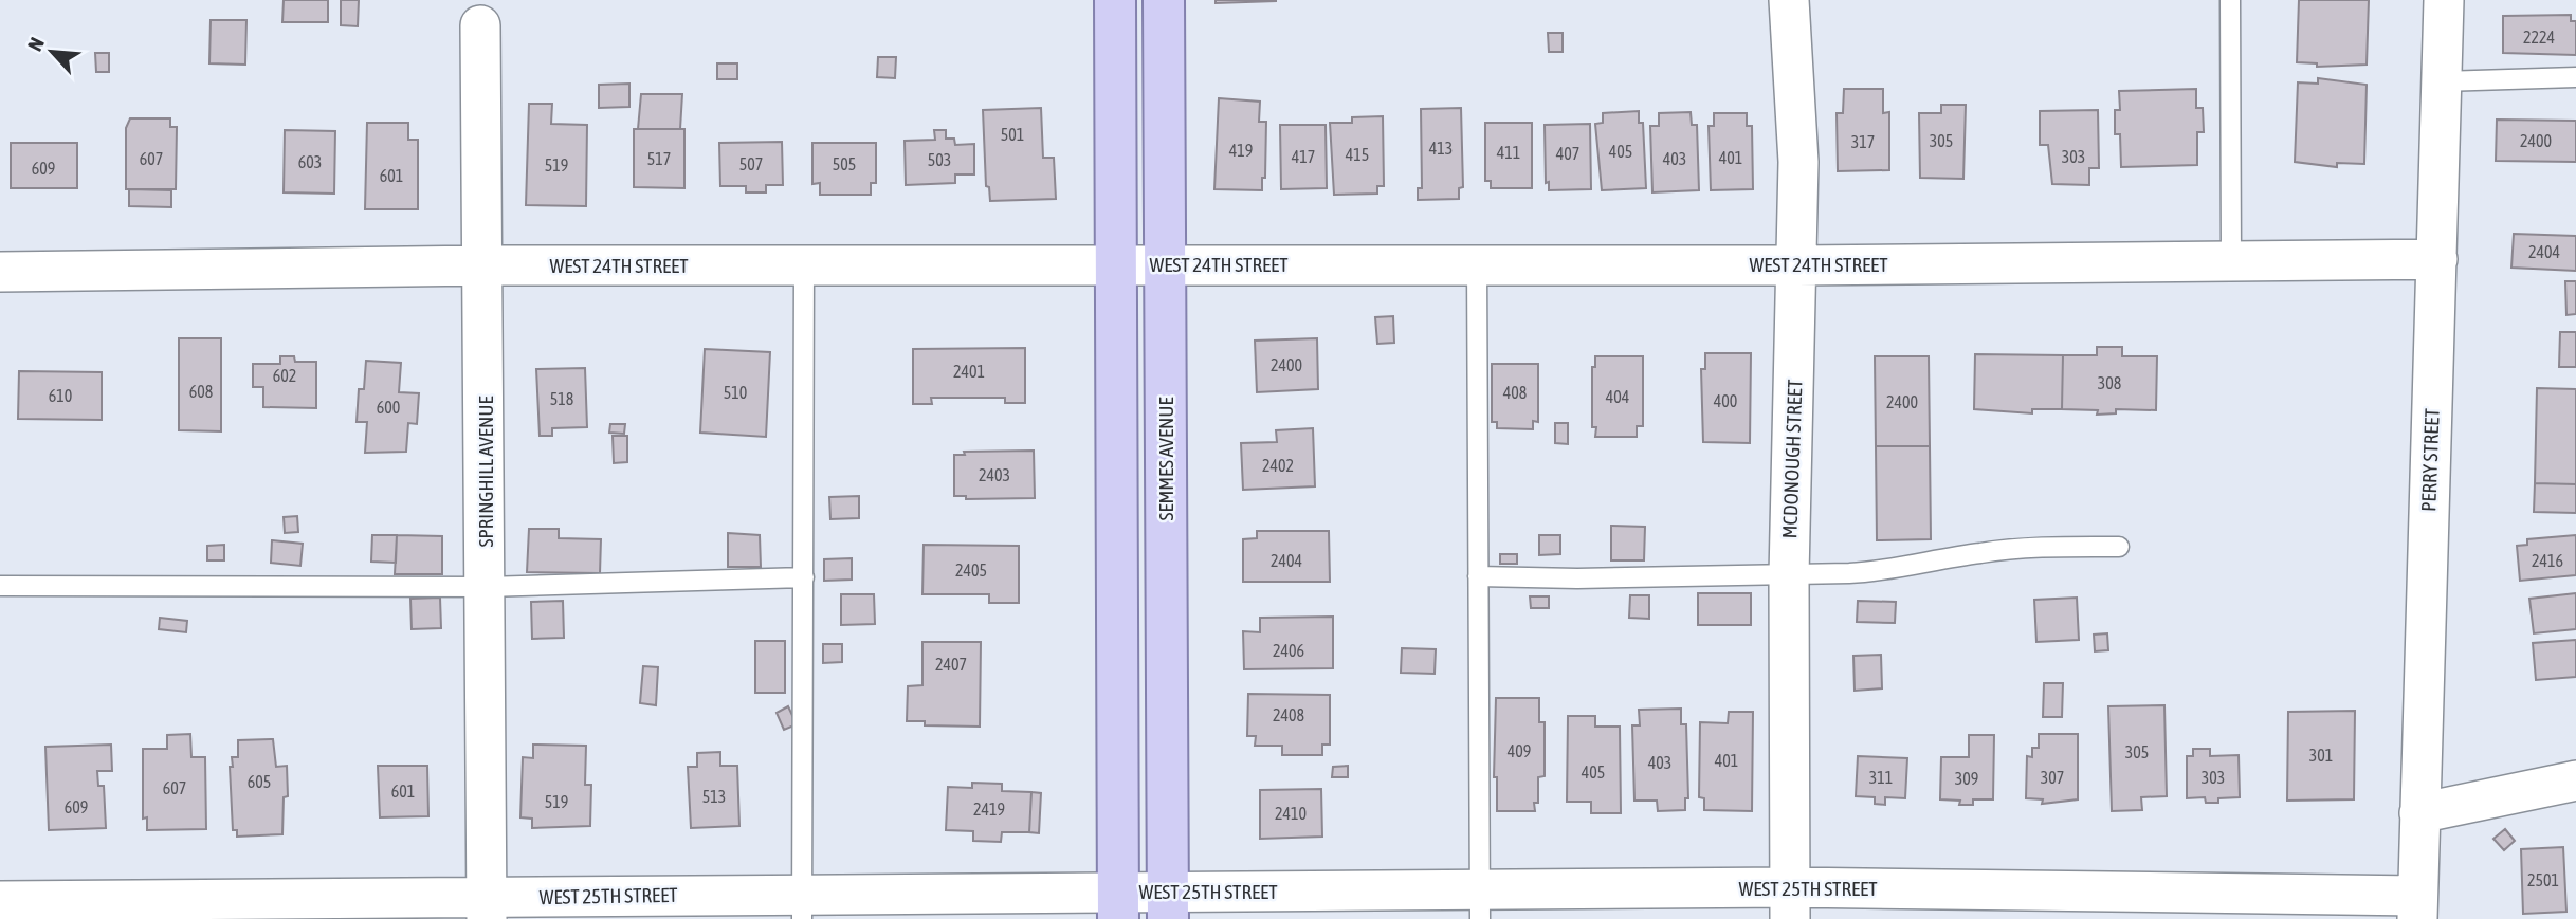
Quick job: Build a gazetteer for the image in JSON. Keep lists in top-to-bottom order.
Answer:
{
  "streets": {
    "main road": ["SEMMES AVENUE"],
    "street": [
      "WEST 24TH STREET",
      "MCDONOUGH STREET",
      "PERRY STREET",
      "SPRINGHILL AVENUE",
      "WEST 25TH STREET"
    ]
  },
  "crossings": [
    ["WEST 24TH STREET", "SEMMES AVENUE"],
    ["WEST 24TH STREET", "MCDONOUGH STREET"],
    ["WEST 24TH STREET", "PERRY STREET"],
    ["WEST 24TH STREET", "SPRINGHILL AVENUE"],
    ["SEMMES AVENUE", "WEST 25TH STREET"],
    ["MCDONOUGH STREET", "WEST 25TH STREET"],
    ["PERRY STREET", "WEST 25TH STREET"],
    ["SPRINGHILL AVENUE", "WEST 25TH STREET"]
  ],
  "house_numbers": [
    "2224",
    "501",
    "305",
    "2400",
    "317",
    "413",
    "419",
    "405",
    "411",
    "407",
    "415",
    "417",
    "303",
    "401",
    "607",
    "517",
    "403",
    "503",
    "603",
    "507",
    "505",
    "519",
    "609",
    "601",
    "2404",
    "2400",
    "2401",
    "602",
    "308",
    "608",
    "510",
    "408",
    "610",
    "404",
    "518",
    "400",
    "2400",
    "600",
    "2402",
    "2403",
    "2404",
    "2416",
    "2405",
    "2406",
    "2407",
    "2408",
    "409",
    "305",
    "301",
    "401",
    "403",
    "405",
    "311",
    "307",
    "303",
    "309",
    "605",
    "607",
    "601",
    "513",
    "519",
    "609",
    "2419",
    "2410",
    "2501"
  ],
  "north": "top left"
}
